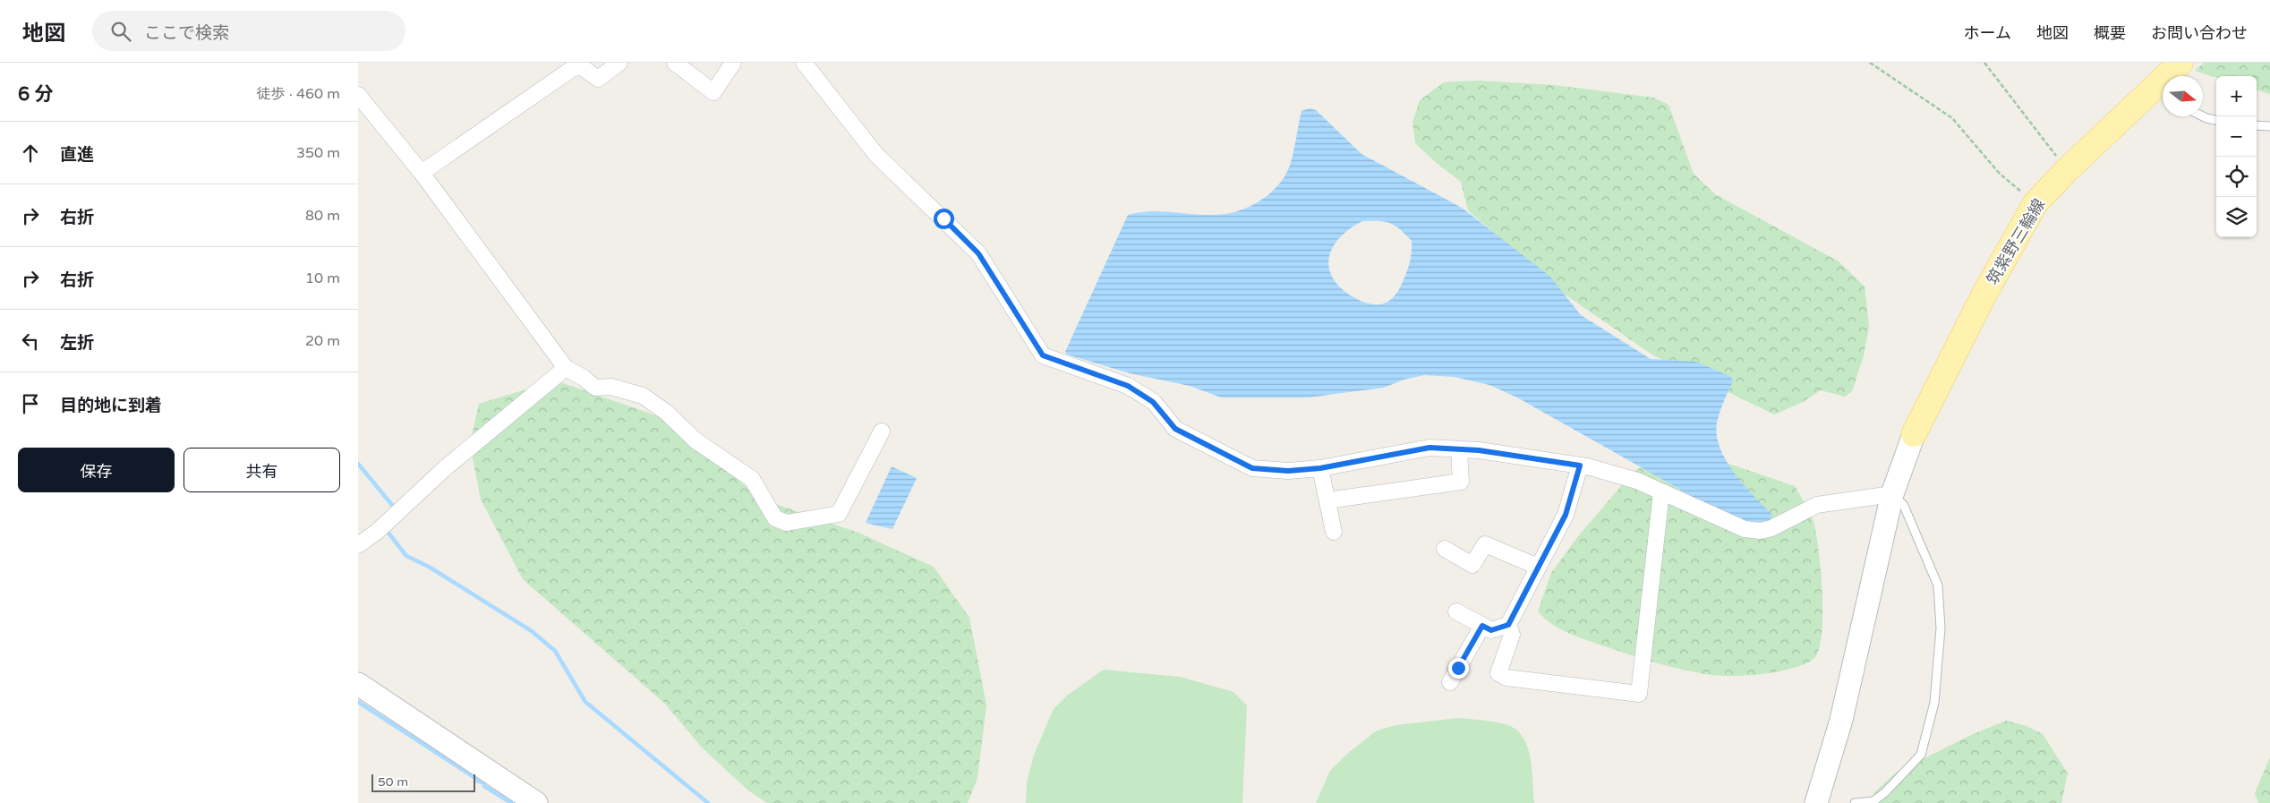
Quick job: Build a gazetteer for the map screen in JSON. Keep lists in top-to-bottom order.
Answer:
{
  "streets": {
    "main road": ["筑紫野三輪線"]
  },
  "scale_bar": "50 m",
  "north": "right",
  "page": {
    "header": "地図",
    "search": "ここで検索",
    "nav": [
      "ホーム",
      "地図",
      "概要",
      "お問い合わせ"
    ],
    "heading": ["6 分", "徒歩 · 460 m"],
    "map_buttons": ["+", "−"],
    "list": [
      ["直進", "350 m"],
      ["右折", "80 m"],
      ["右折", "10 m"],
      ["左折", "20 m"],
      "目的地に到着"
    ],
    "buttons": ["保存", "共有"],
    "scale": "50 m"
  }
}
